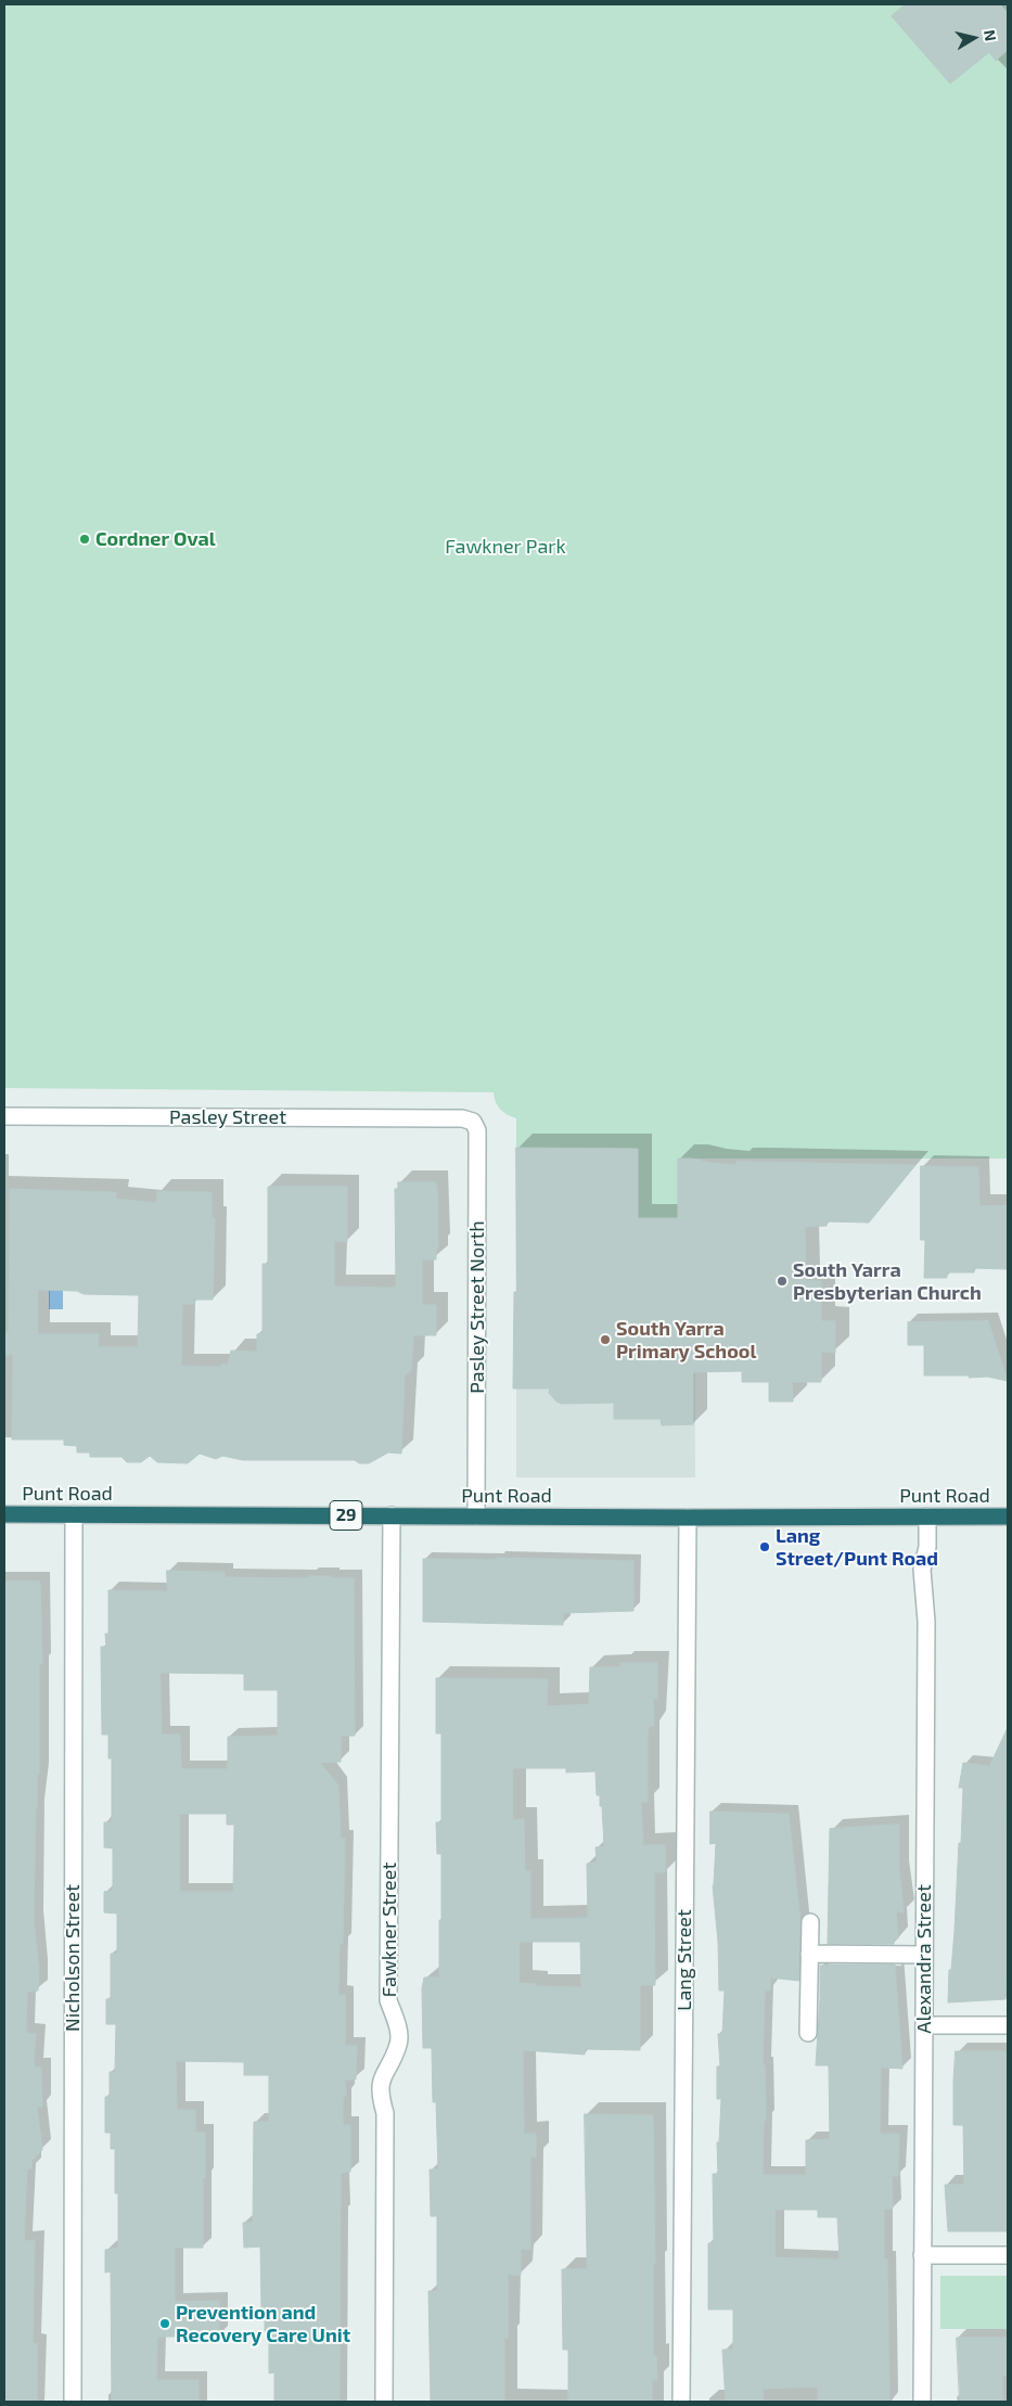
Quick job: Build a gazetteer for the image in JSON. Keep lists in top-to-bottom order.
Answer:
{
  "streets": {
    "highway": ["Punt Road", "29"],
    "street": [
      "Pasley Street",
      "Pasley Street North",
      "Fawkner Street",
      "Nicholson Street",
      "Alexandra Street",
      "Lang Street"
    ]
  },
  "crossings": [
    ["Pasley Street", "Pasley Street North"],
    ["Pasley Street North", "Punt Road"],
    ["Punt Road", "Fawkner Street"],
    ["Punt Road", "Nicholson Street"],
    ["Punt Road", "Alexandra Street"],
    ["Punt Road", "Lang Street"]
  ],
  "parks": ["Fawkner Park"],
  "places": [
    "Cordner Oval",
    "South Yarra Presbyterian Church",
    "South Yarra Primary School",
    "Lang Street/Punt Road",
    "Prevention and Recovery Care Unit"
  ],
  "north": "right"
}
